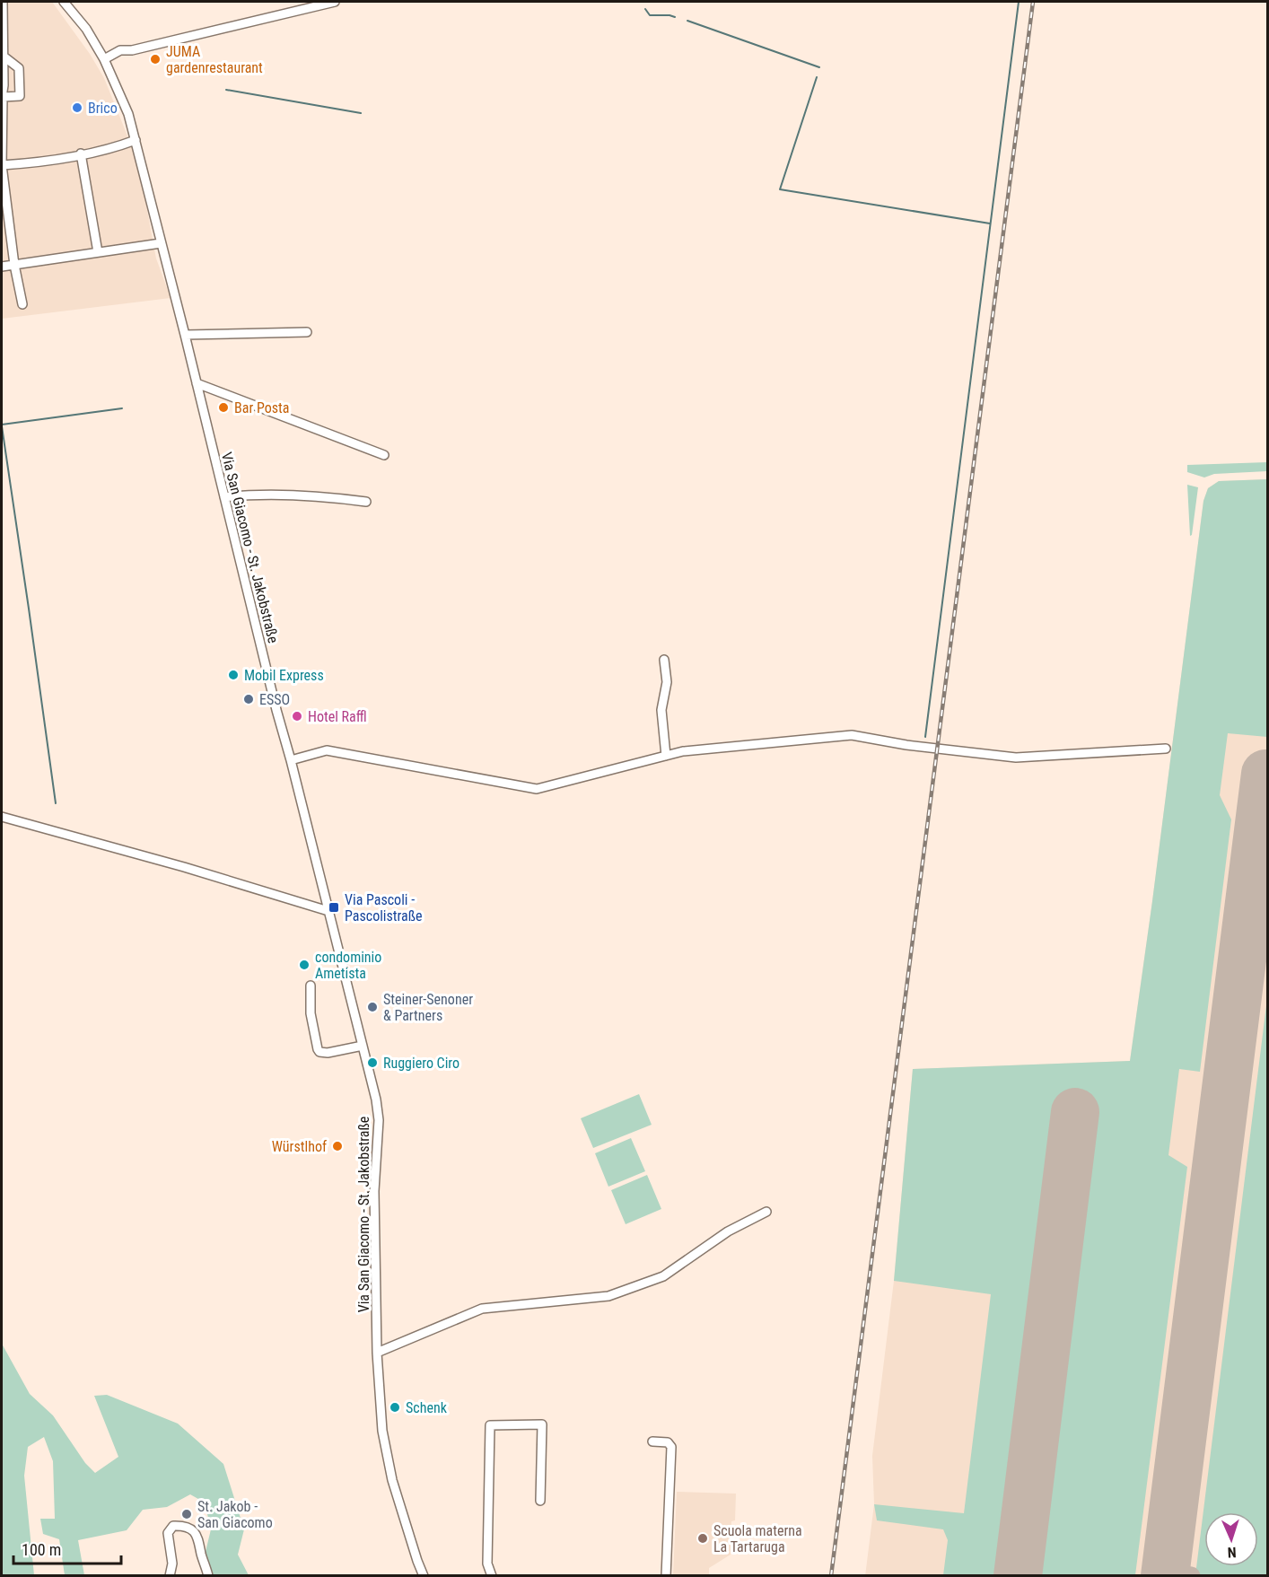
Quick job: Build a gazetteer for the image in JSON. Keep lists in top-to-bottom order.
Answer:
{
  "streets": {
    "street": ["Via San Giacomo - St. Jakobstraße"]
  },
  "places": {
    "other": [
      "JUMA gardenrestaurant",
      "Brico",
      "Bar Posta",
      "Mobil Express",
      "ESSO",
      "Hotel Raffl",
      "condominio Ametista",
      "Steiner-Senoner & Partners",
      "Ruggiero Ciro",
      "Würstlhof",
      "Schenk",
      "St. Jakob - San Giacomo",
      "Scuola materna La Tartaruga"
    ],
    "transit": ["Via Pascoli - Pascolistraße"]
  },
  "scale_bar": "100 m",
  "north": "bottom"
}
